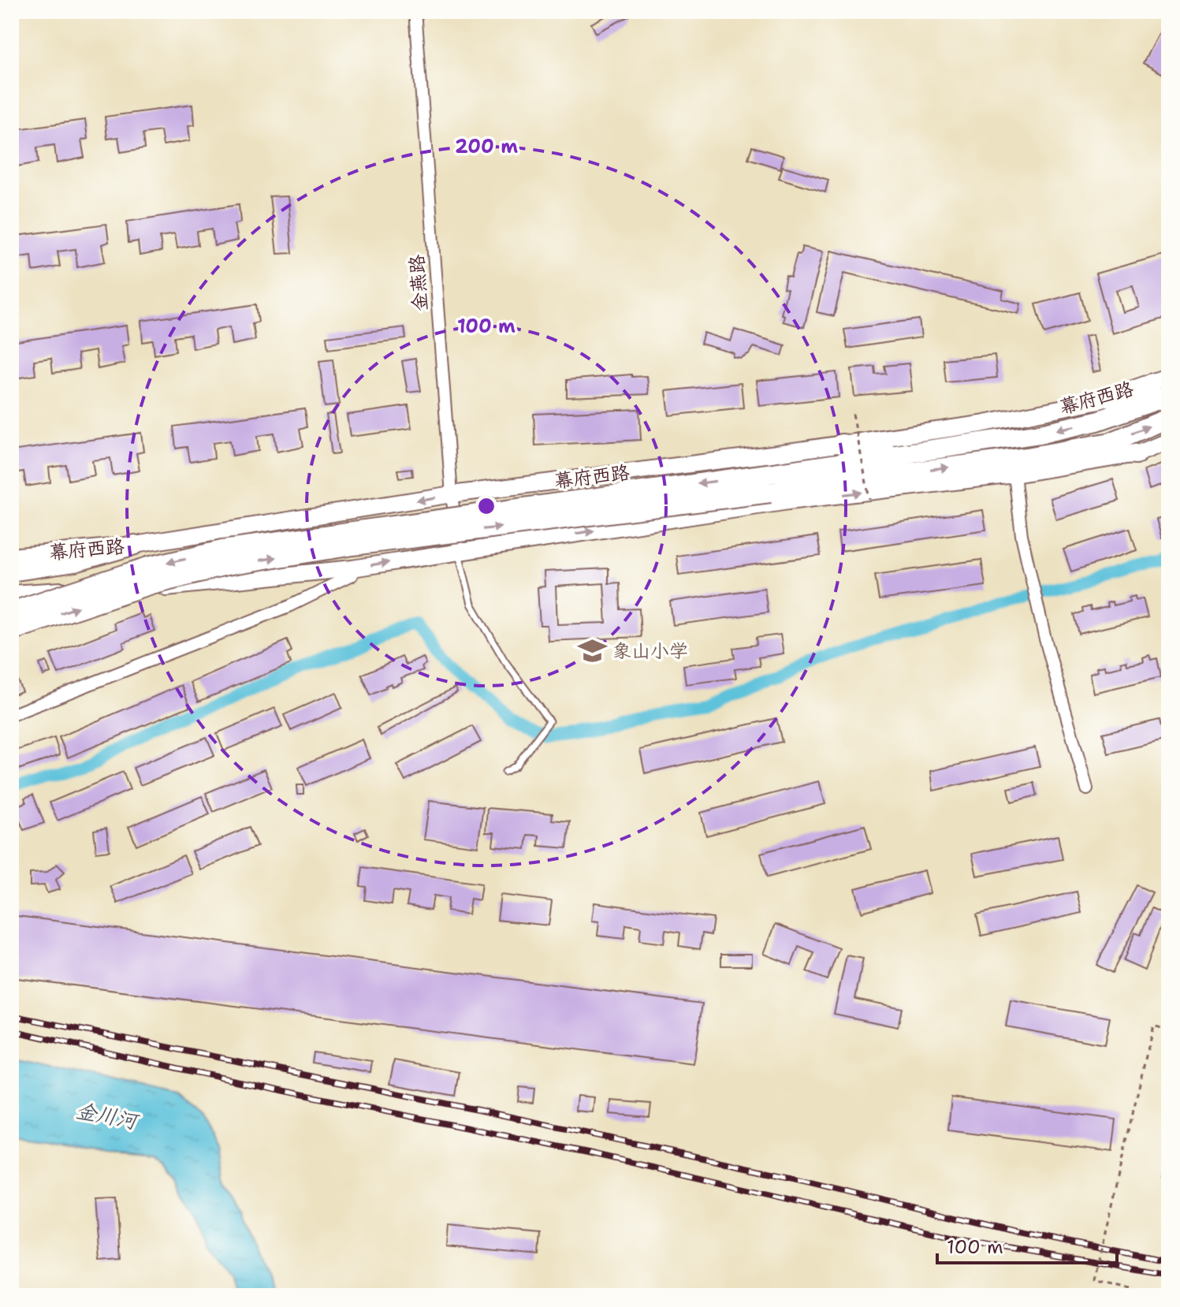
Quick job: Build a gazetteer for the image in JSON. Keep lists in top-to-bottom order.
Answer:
{
  "streets": {
    "highway": ["幕府西路"],
    "street": ["金燕路"]
  },
  "crossings": [
    ["金燕路", "幕府西路"]
  ],
  "water": ["金川河"],
  "places": {
    "school or university": ["象山小学"]
  },
  "scale_bar": "100 m",
  "rings": ["200 m", "100 m"]
}
